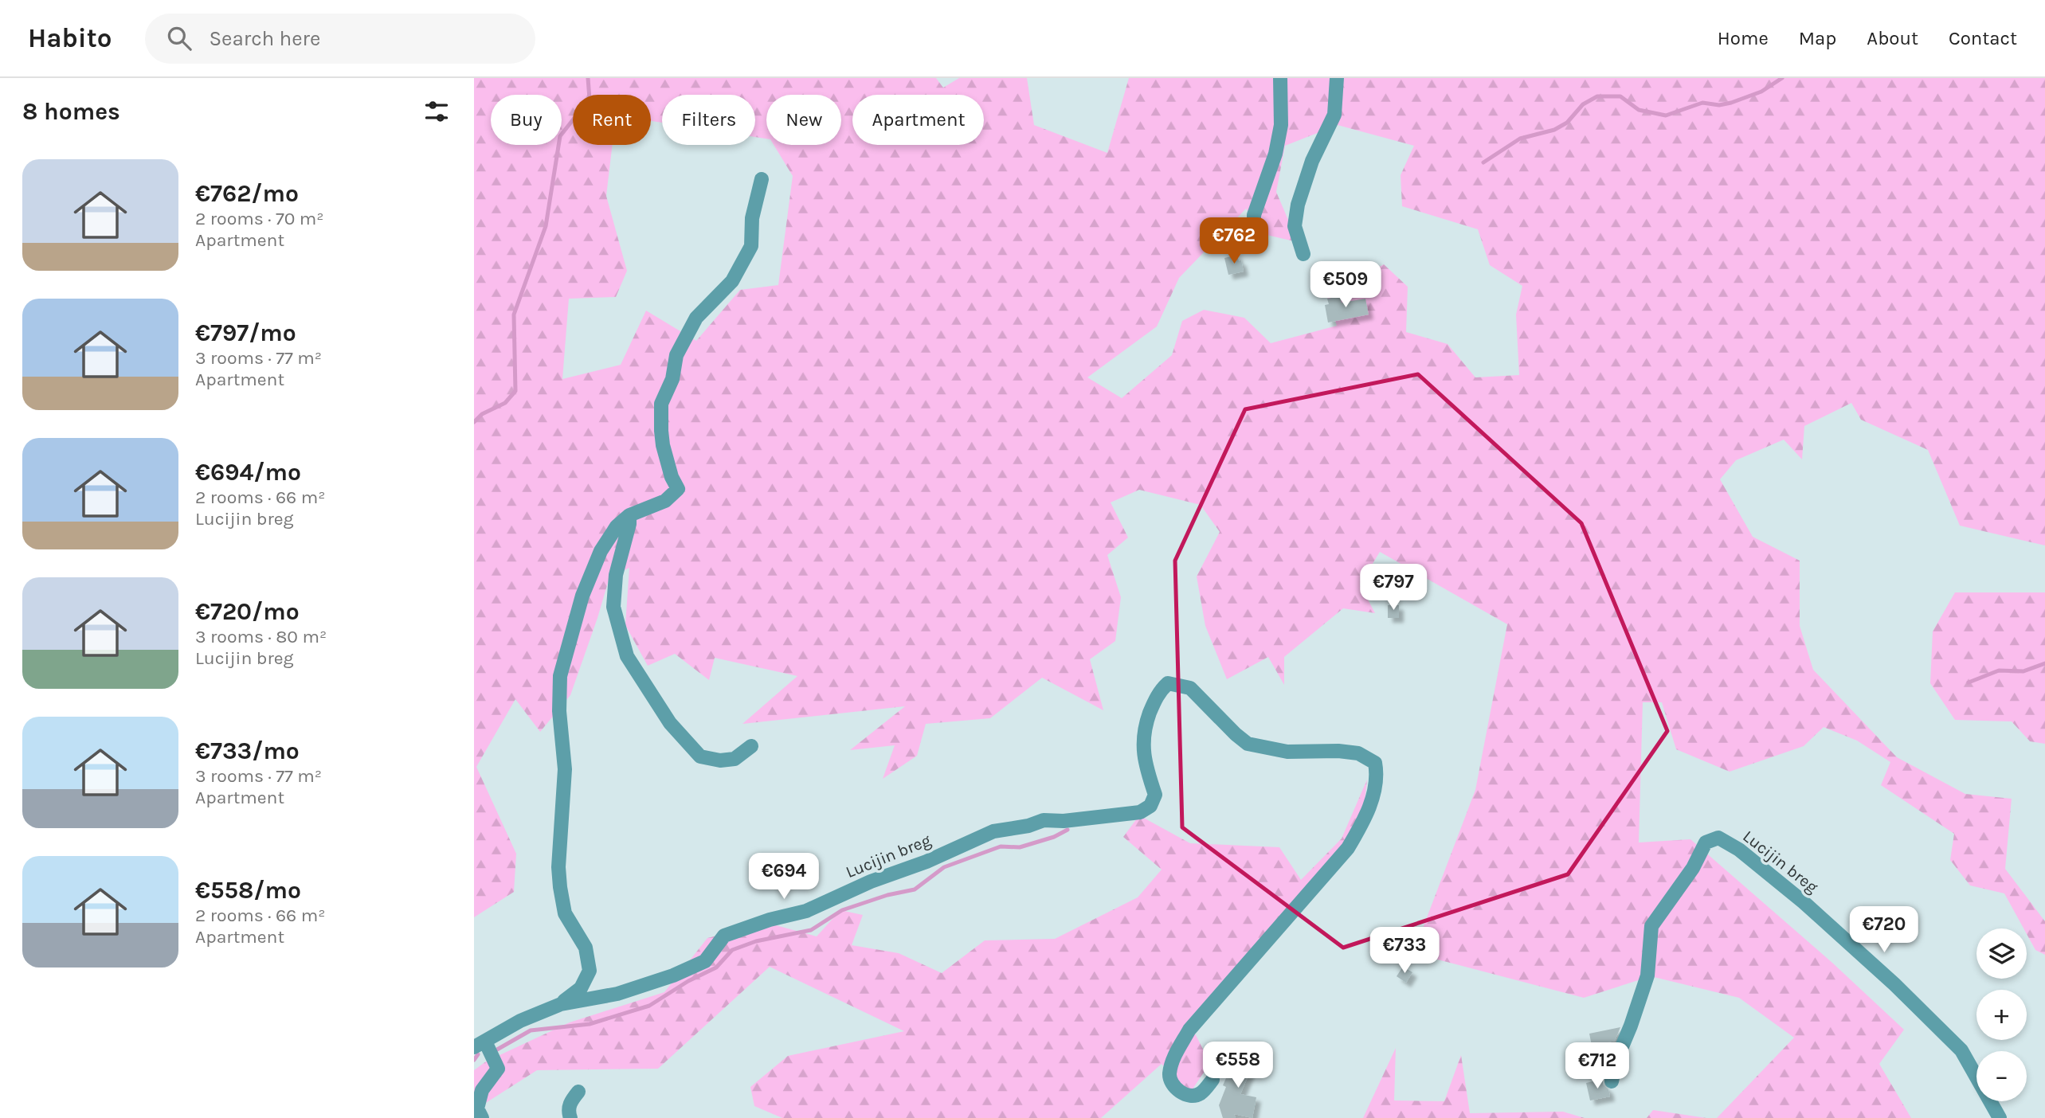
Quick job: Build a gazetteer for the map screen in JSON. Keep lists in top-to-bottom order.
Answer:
{
  "streets": {
    "street": ["Lucijin breg"]
  },
  "page": {
    "header": "Habito",
    "search": "Search here",
    "nav": [
      "Home",
      "Map",
      "About",
      "Contact"
    ],
    "heading": "8 homes",
    "chip": [
      "Buy",
      "Rent",
      "Filters",
      "New",
      "Apartment"
    ],
    "list": [
      {
        "name": "€762/mo",
        "note": "2 rooms · 70 m² · Apartment"
      },
      {
        "name": "€797/mo",
        "note": "3 rooms · 77 m² · Apartment"
      },
      {
        "name": "€694/mo",
        "note": "2 rooms · 66 m² · Lucijin breg"
      },
      {
        "name": "€720/mo",
        "note": "3 rooms · 80 m² · Lucijin breg"
      },
      {
        "name": "€733/mo",
        "note": "3 rooms · 77 m² · Apartment"
      },
      {
        "name": "€558/mo",
        "note": "2 rooms · 66 m² · Apartment"
      }
    ],
    "price": [
      "€762",
      "€509",
      "€797",
      "€694",
      "€720",
      "€733",
      "€558",
      "€712"
    ],
    "map_buttons": ["+", "−"]
  }
}
